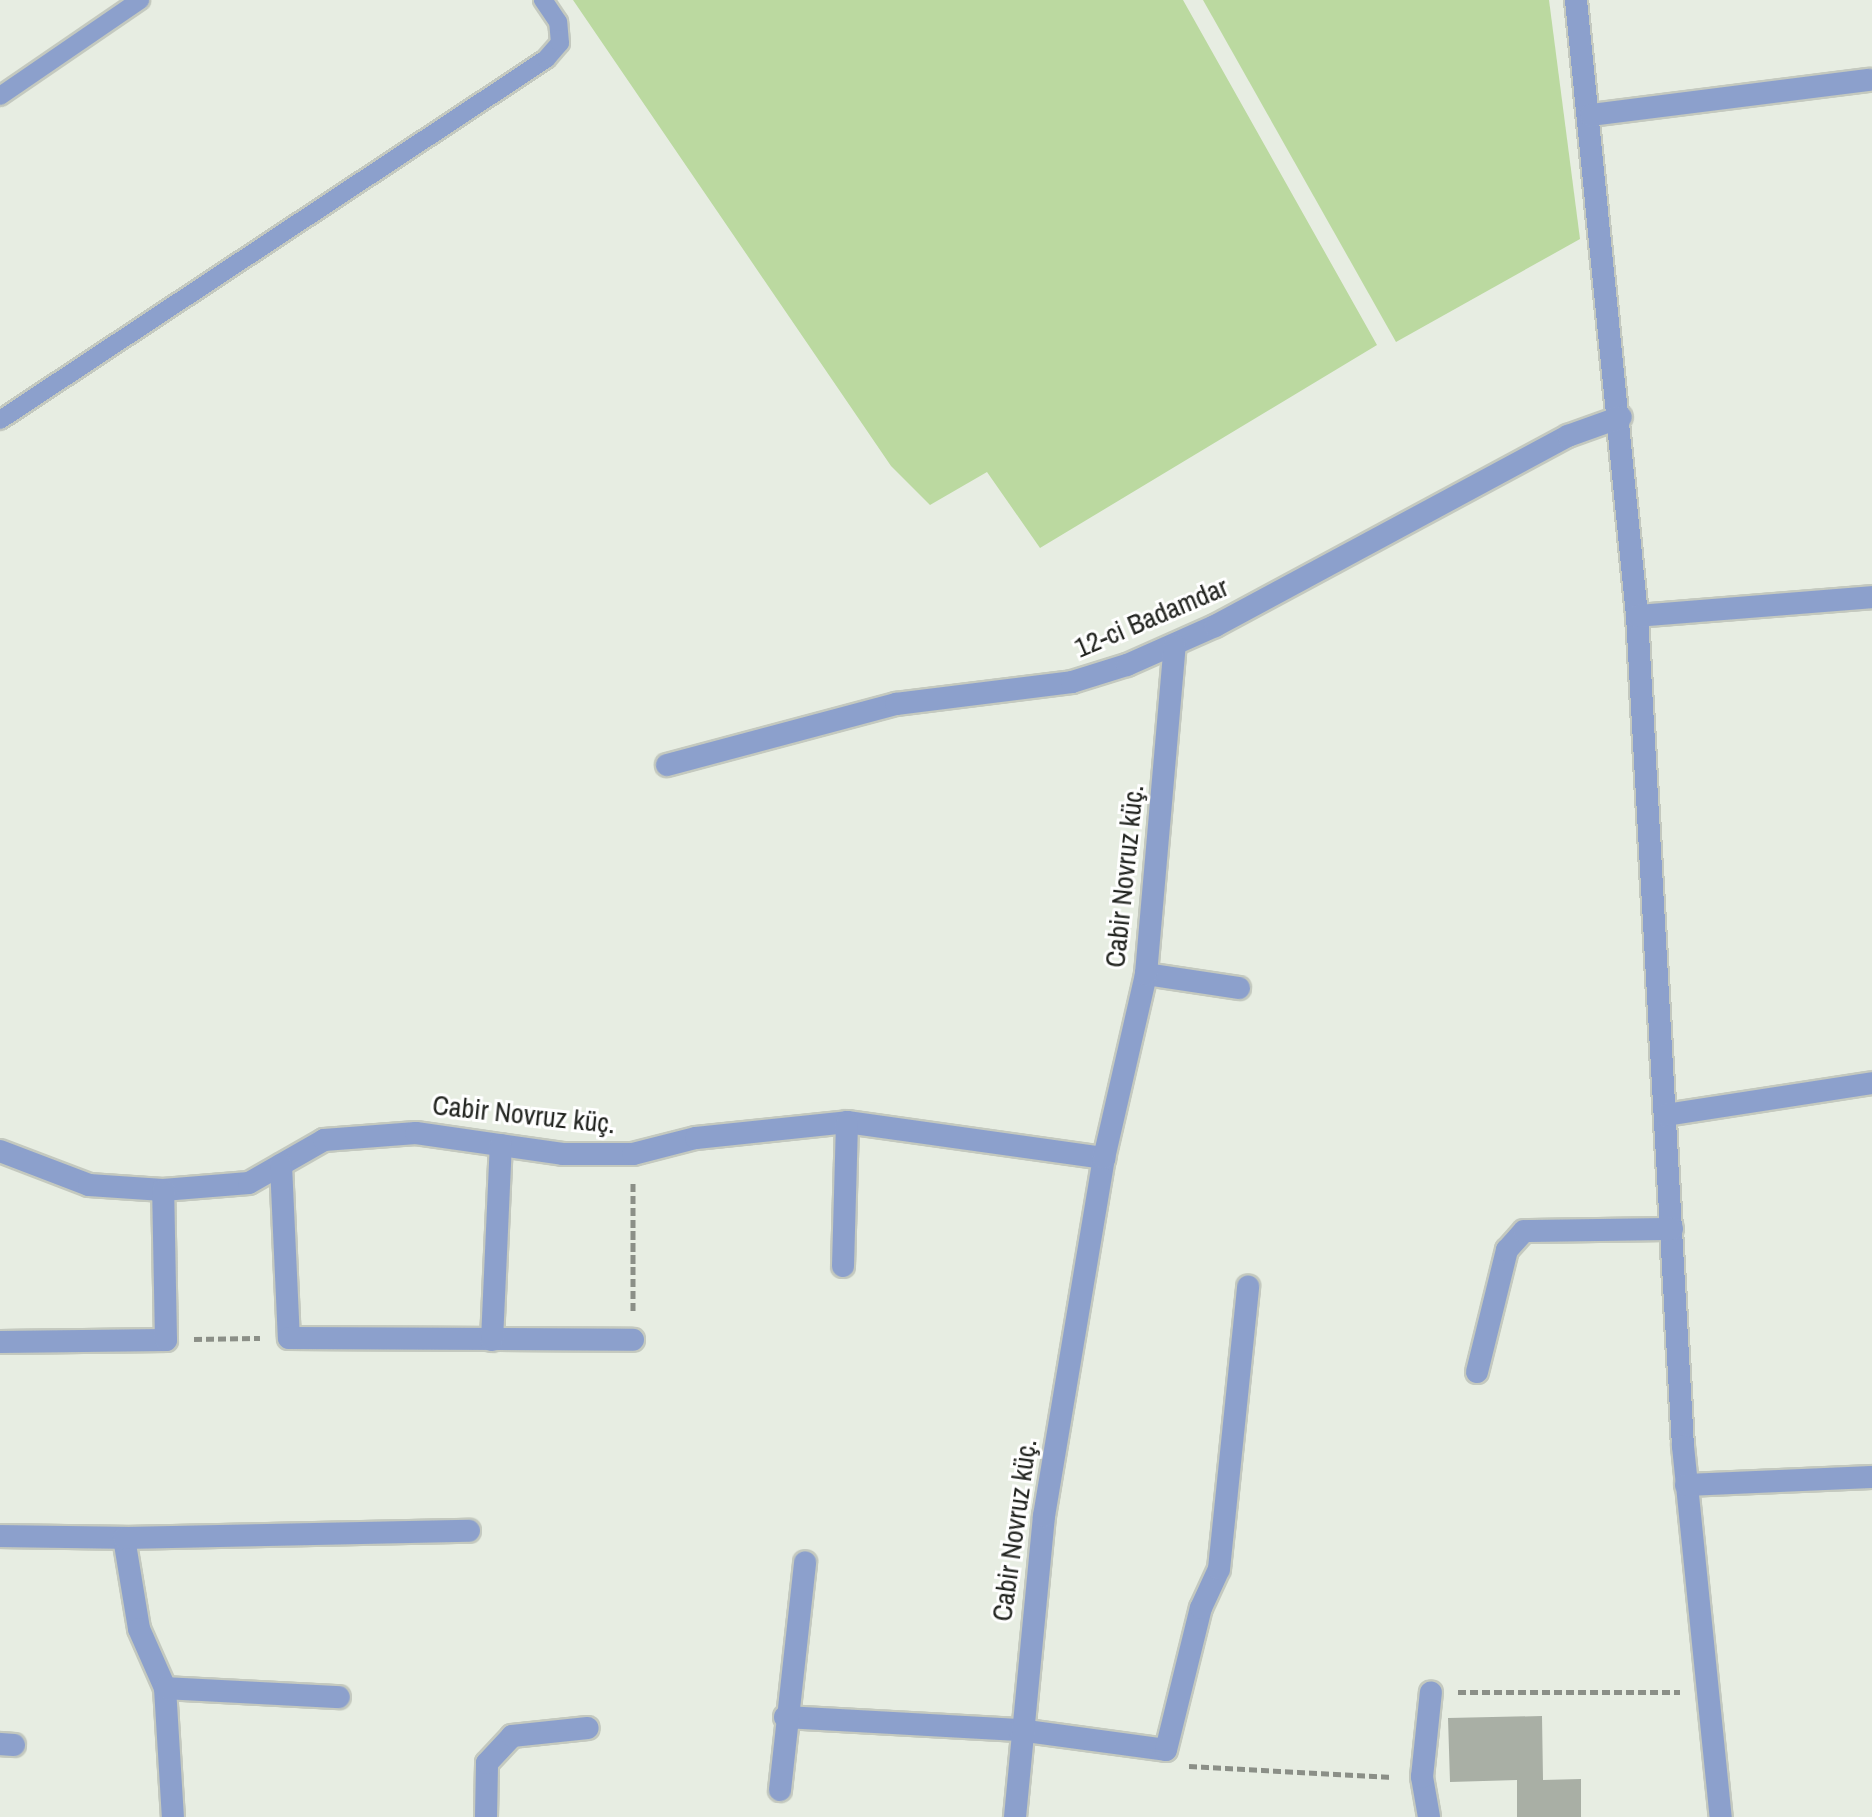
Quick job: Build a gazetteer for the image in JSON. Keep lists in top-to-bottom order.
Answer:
{
  "streets": {
    "street": ["12-ci Badamdar", "Cabir Novruz küç."]
  },
  "crossings": [
    ["12-ci Badamdar", "Cabir Novruz küç."]
  ]
}
